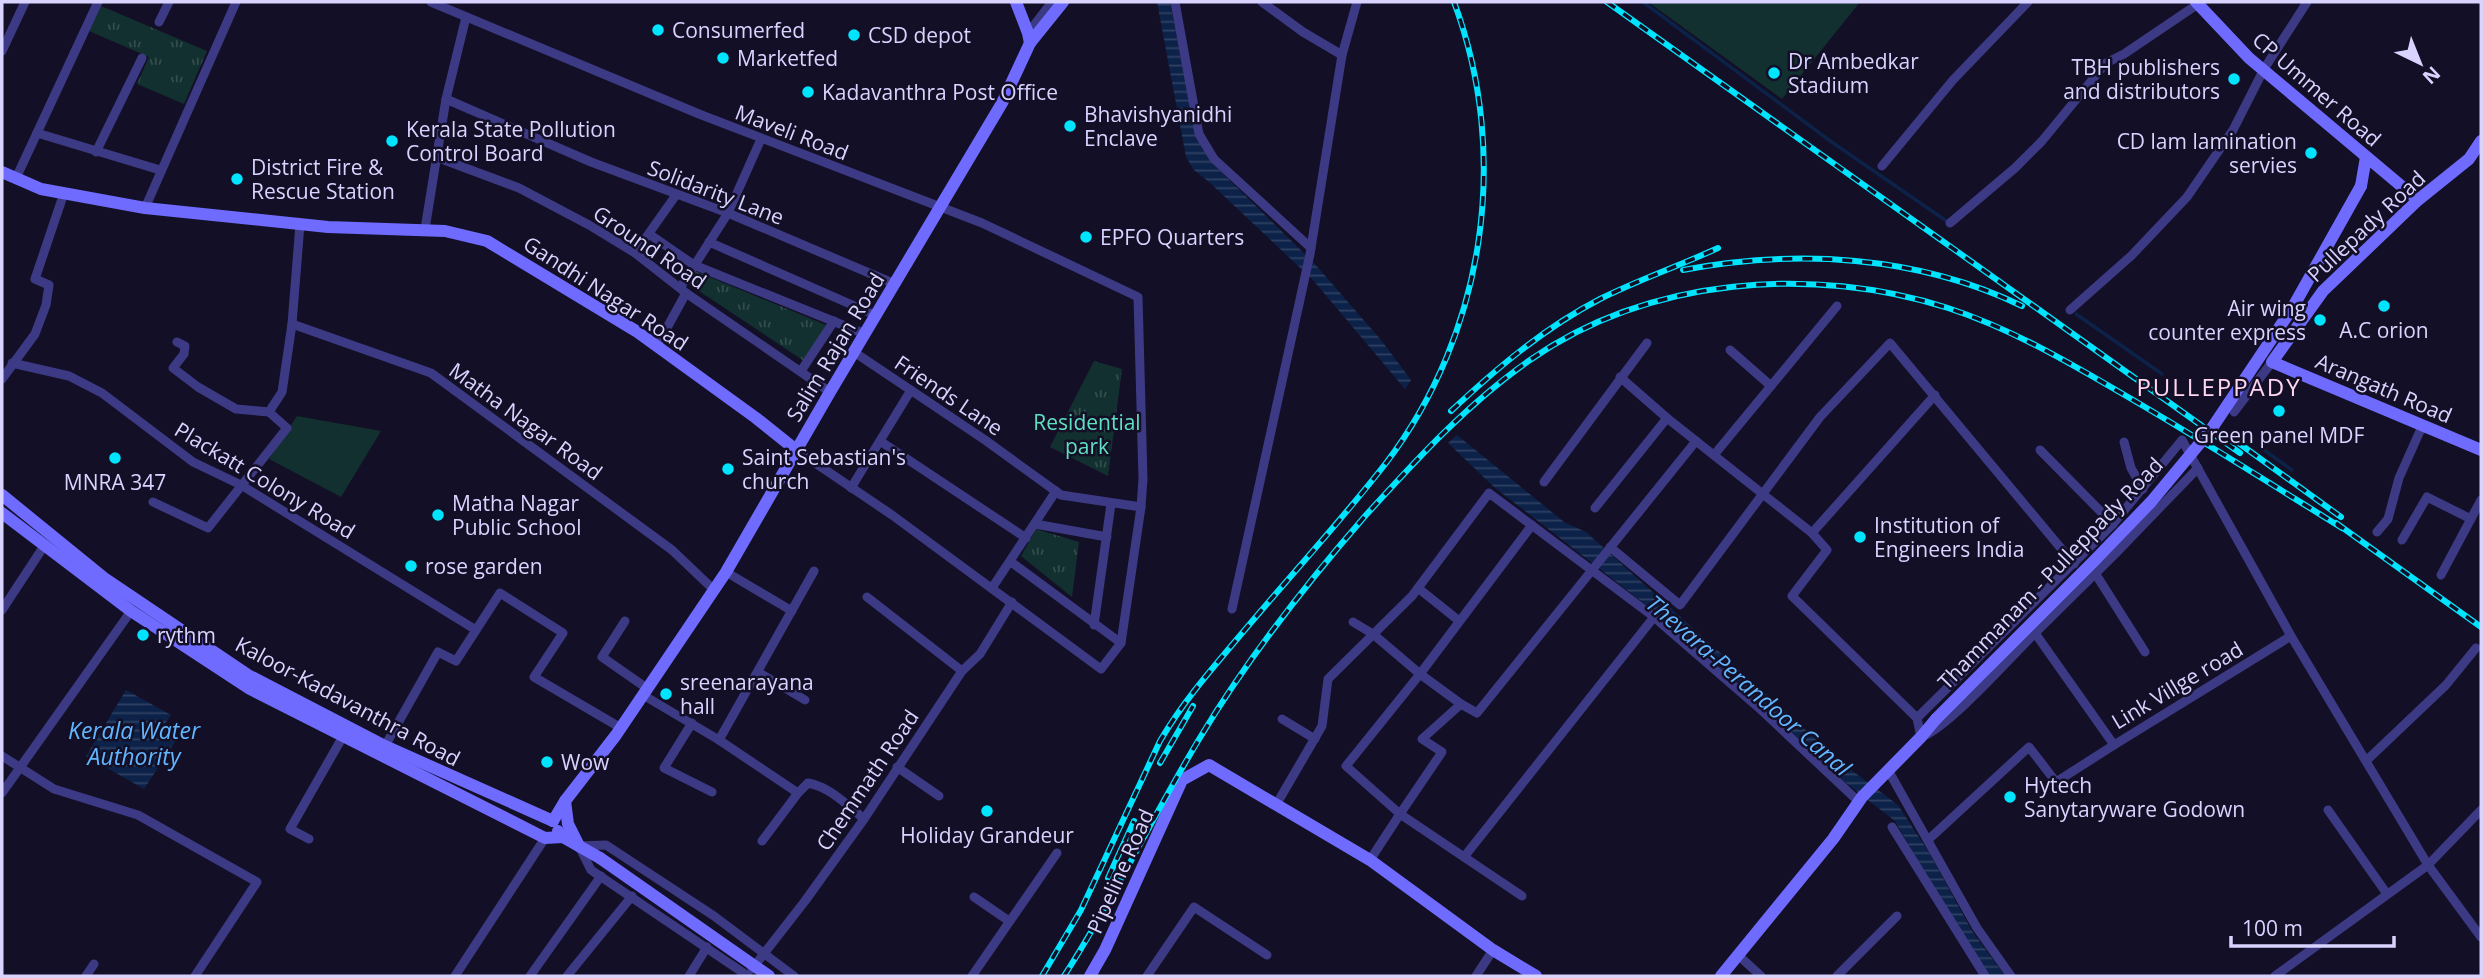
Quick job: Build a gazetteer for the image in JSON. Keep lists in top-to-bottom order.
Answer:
{
  "streets": {
    "main road": [
      "CP Ummer Road",
      "Pullepady Road",
      "Gandhi Nagar Road",
      "Salim Rajan Road",
      "Arangath Road",
      "Thammanam - Pulleppady Road",
      "Kaloor-Kadavanthra Road",
      "Pipeline Road"
    ],
    "street": [
      "Maveli Road",
      "Solidarity Lane",
      "Ground Road",
      "Friends Lane",
      "Matha Nagar Road",
      "Plackatt Colony Road",
      "Link Villge road",
      "Chemmath Road"
    ]
  },
  "crossings": [
    ["CP Ummer Road", "Pullepady Road"],
    ["Maveli Road", "Salim Rajan Road"],
    ["Maveli Road", "Friends Lane"],
    ["Solidarity Lane", "Salim Rajan Road"],
    ["Pullepady Road", "Arangath Road"],
    ["Ground Road", "Salim Rajan Road"],
    ["Gandhi Nagar Road", "Salim Rajan Road"],
    ["Gandhi Nagar Road", "Chemmath Road"],
    ["Salim Rajan Road", "Friends Lane"],
    ["Salim Rajan Road", "Matha Nagar Road"],
    ["Salim Rajan Road", "Kaloor-Kadavanthra Road"]
  ],
  "districts": ["PULLEPPADY"],
  "water": ["Thevara-Perandoor Canal", "Kerala Water Authority"],
  "parks": ["Residential park"],
  "places": [
    "Consumerfed",
    "CSD depot",
    "Marketfed",
    "Dr Ambedkar Stadium",
    "TBH publishers and distributors",
    "Kadavanthra Post Office",
    "Bhavishyanidhi Enclave",
    "Kerala State Pollution Control Board",
    "CD lam lamination servies",
    "District Fire & Rescue Station",
    "EPFO Quarters",
    "A.C orion",
    "Air wing counter express",
    "Green panel MDF",
    "MNRA 347",
    "Saint Sebastian's church",
    "Matha Nagar Public School",
    "Institution of Engineers India",
    "rose garden",
    "rythm",
    "sreenarayana hall",
    "Wow",
    "Hytech Sanytaryware Godown",
    "Holiday Grandeur"
  ],
  "scale_bar": "100 m",
  "north": "bottom right"
}
